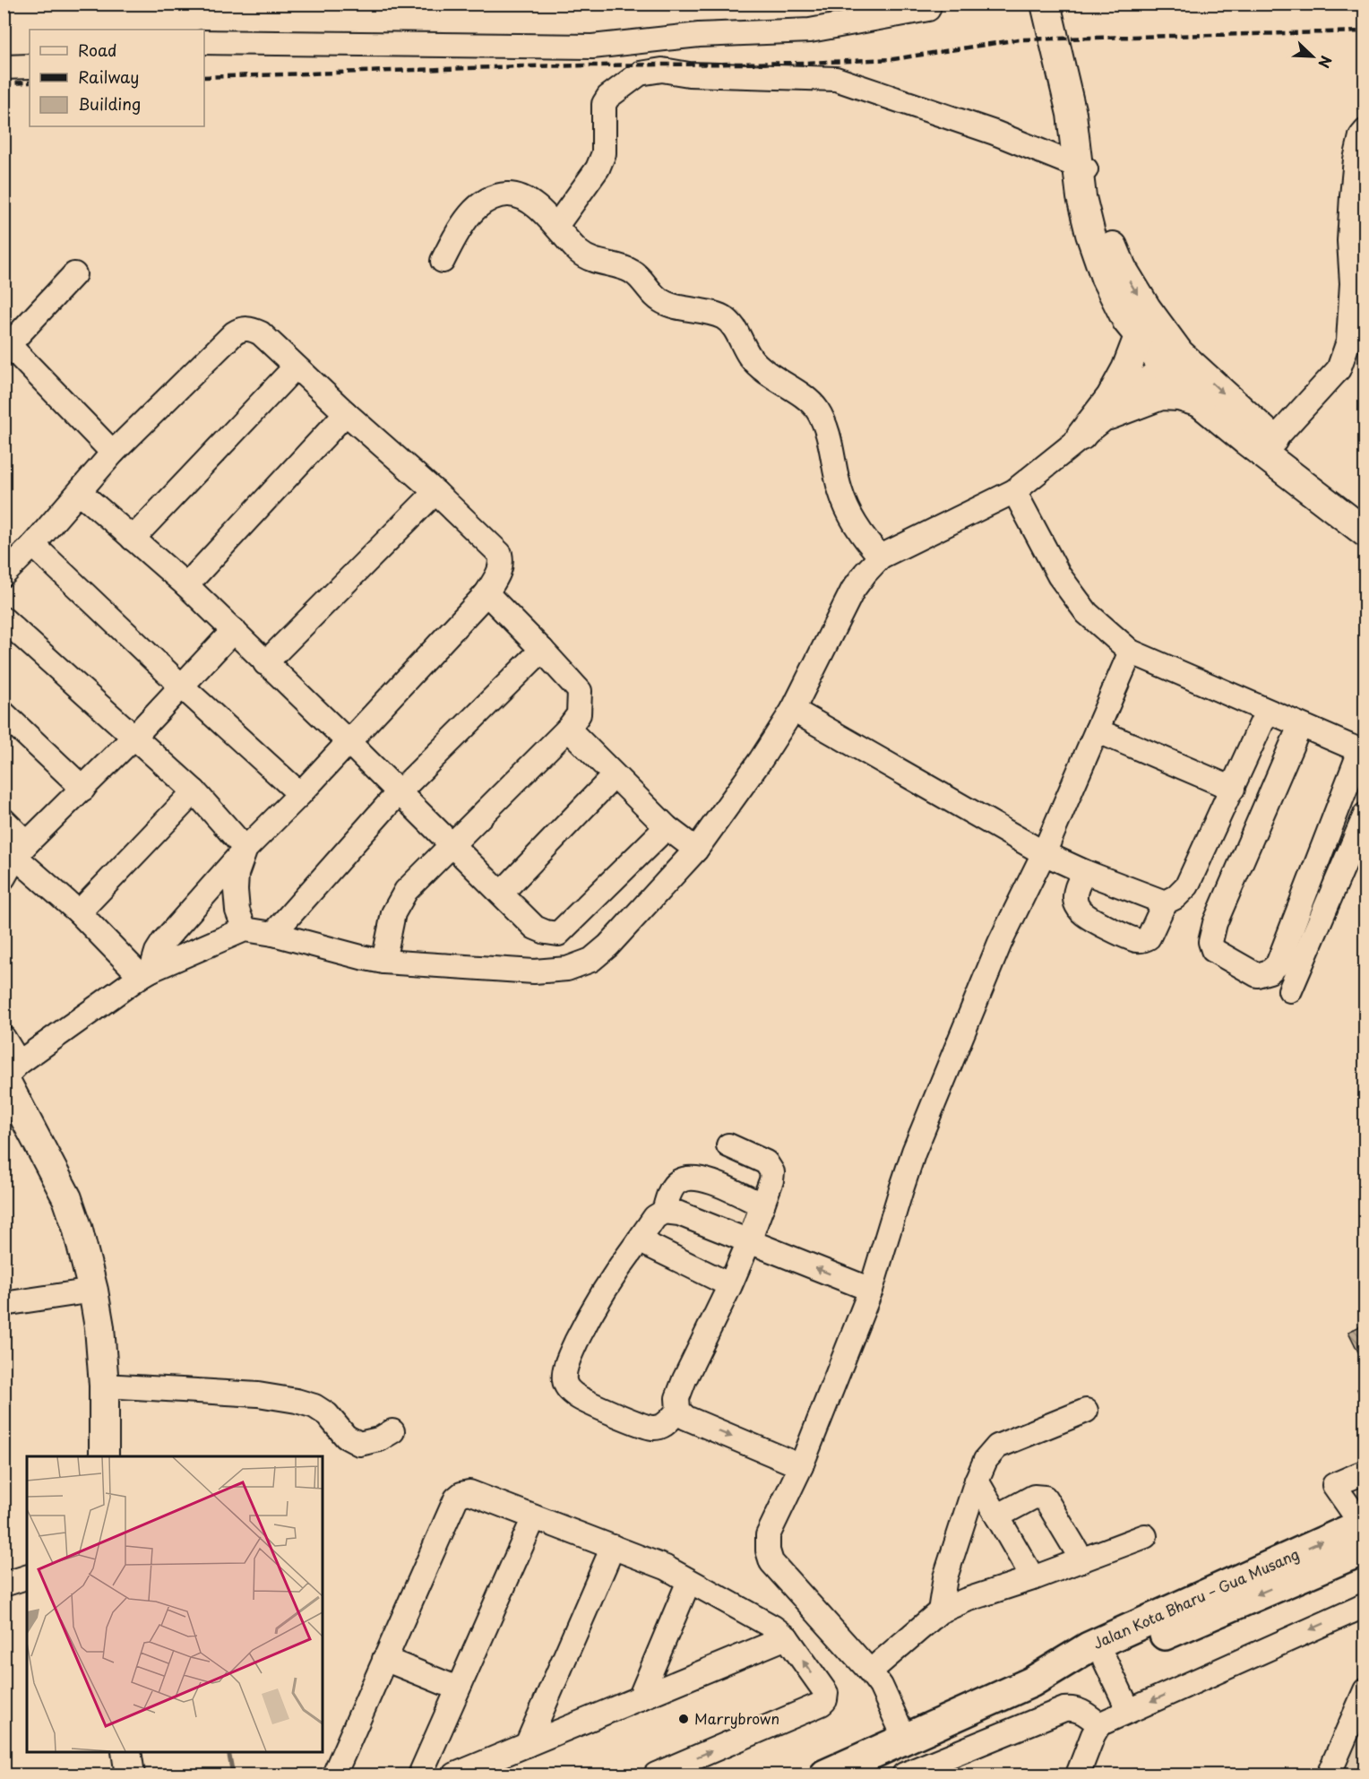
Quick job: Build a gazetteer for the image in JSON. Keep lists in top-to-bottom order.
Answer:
{
  "streets": {
    "highway": ["Jalan Kota Bharu – Gua Musang"]
  },
  "places": ["Marrybrown"],
  "legend": ["Road", "Railway", "Building"],
  "north": "bottom right"
}
